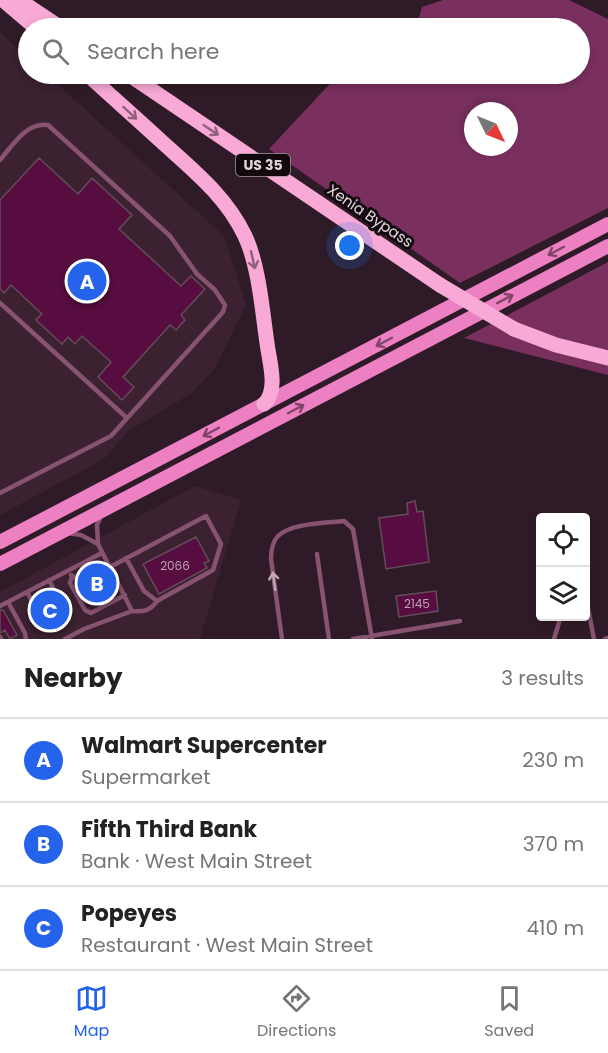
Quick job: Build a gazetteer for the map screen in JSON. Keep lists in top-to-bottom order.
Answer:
{
  "streets": {
    "highway": ["US 35", "Xenia Bypass"]
  },
  "one_way": ["Xenia Bypass"],
  "house_numbers": ["2066", "2145"],
  "north": "bottom right",
  "page": {
    "search": "Search here",
    "pins": ["A", "B", "C"],
    "heading": ["Nearby", "3 results"],
    "list": [
      {
        "mark": "A",
        "name": "Walmart Supercenter",
        "note": "Supermarket",
        "value": "230 m"
      },
      {
        "mark": "B",
        "name": "Fifth Third Bank",
        "note": "Bank · West Main Street",
        "value": "370 m"
      },
      {
        "mark": "C",
        "name": "Popeyes",
        "note": "Restaurant · West Main Street",
        "value": "410 m"
      }
    ],
    "nav": ["Map", "Directions", "Saved"]
  }
}
